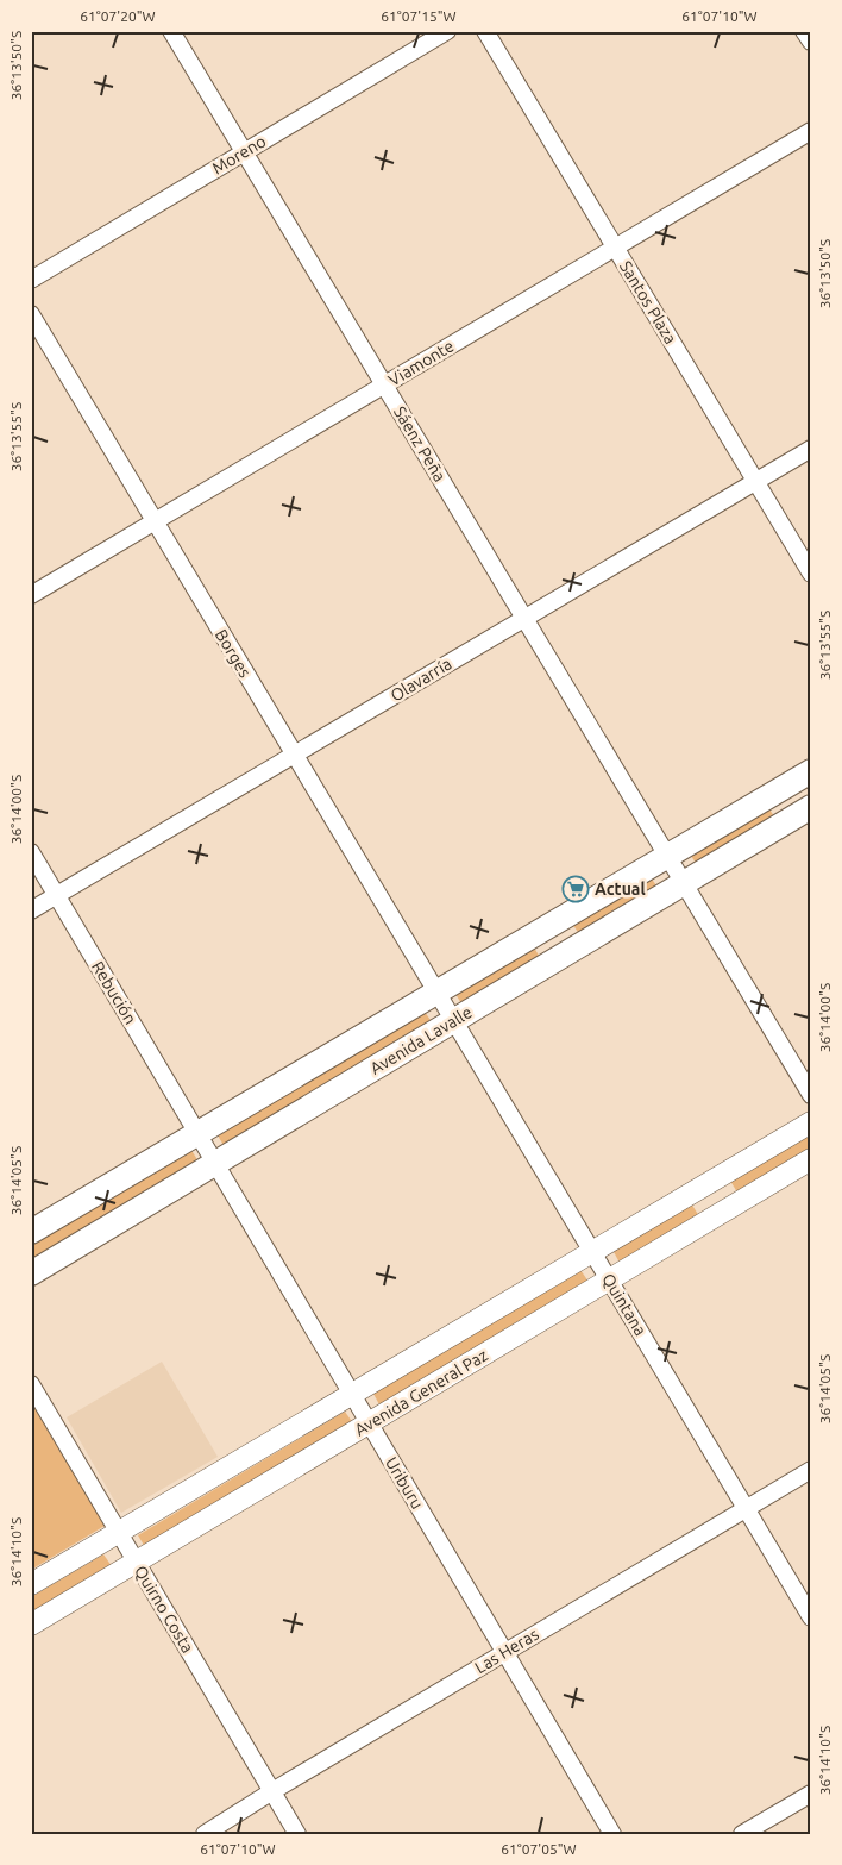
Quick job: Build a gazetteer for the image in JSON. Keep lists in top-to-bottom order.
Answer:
{
  "streets": {
    "main road": ["Avenida Lavalle"],
    "street": [
      "Moreno",
      "Santos Plaza",
      "Viamonte",
      "Sáenz Peña",
      "Borges",
      "Olavarría",
      "Rebución",
      "Quintana",
      "Avenida General Paz",
      "Uriburu",
      "Quirno Costa",
      "Las Heras"
    ]
  },
  "crossings": [
    ["Moreno", "Sáenz Peña"],
    ["Santos Plaza", "Viamonte"],
    ["Santos Plaza", "Olavarría"],
    ["Viamonte", "Sáenz Peña"],
    ["Viamonte", "Borges"],
    ["Sáenz Peña", "Olavarría"],
    ["Sáenz Peña", "Avenida Lavalle"],
    ["Borges", "Olavarría"],
    ["Borges", "Avenida Lavalle"],
    ["Borges", "Quintana"],
    ["Olavarría", "Rebución"],
    ["Rebución", "Avenida Lavalle"],
    ["Rebución", "Uriburu"],
    ["Avenida Lavalle", "Quintana"],
    ["Avenida Lavalle", "Uriburu"],
    ["Quintana", "Avenida General Paz"],
    ["Quintana", "Las Heras"],
    ["Avenida General Paz", "Uriburu"],
    ["Avenida General Paz", "Quirno Costa"],
    ["Uriburu", "Las Heras"],
    ["Quirno Costa", "Las Heras"]
  ],
  "places": {
    "supermarket": ["Actual"]
  },
  "coordinates": [
    "61°07'20\"W",
    "61°07'15\"W",
    "61°07'10\"W",
    "36°13'50\"S",
    "36°13'55\"S",
    "36°14'00\"S",
    "36°14'05\"S",
    "36°14'10\"S",
    "61°07'05\"W"
  ]
}
